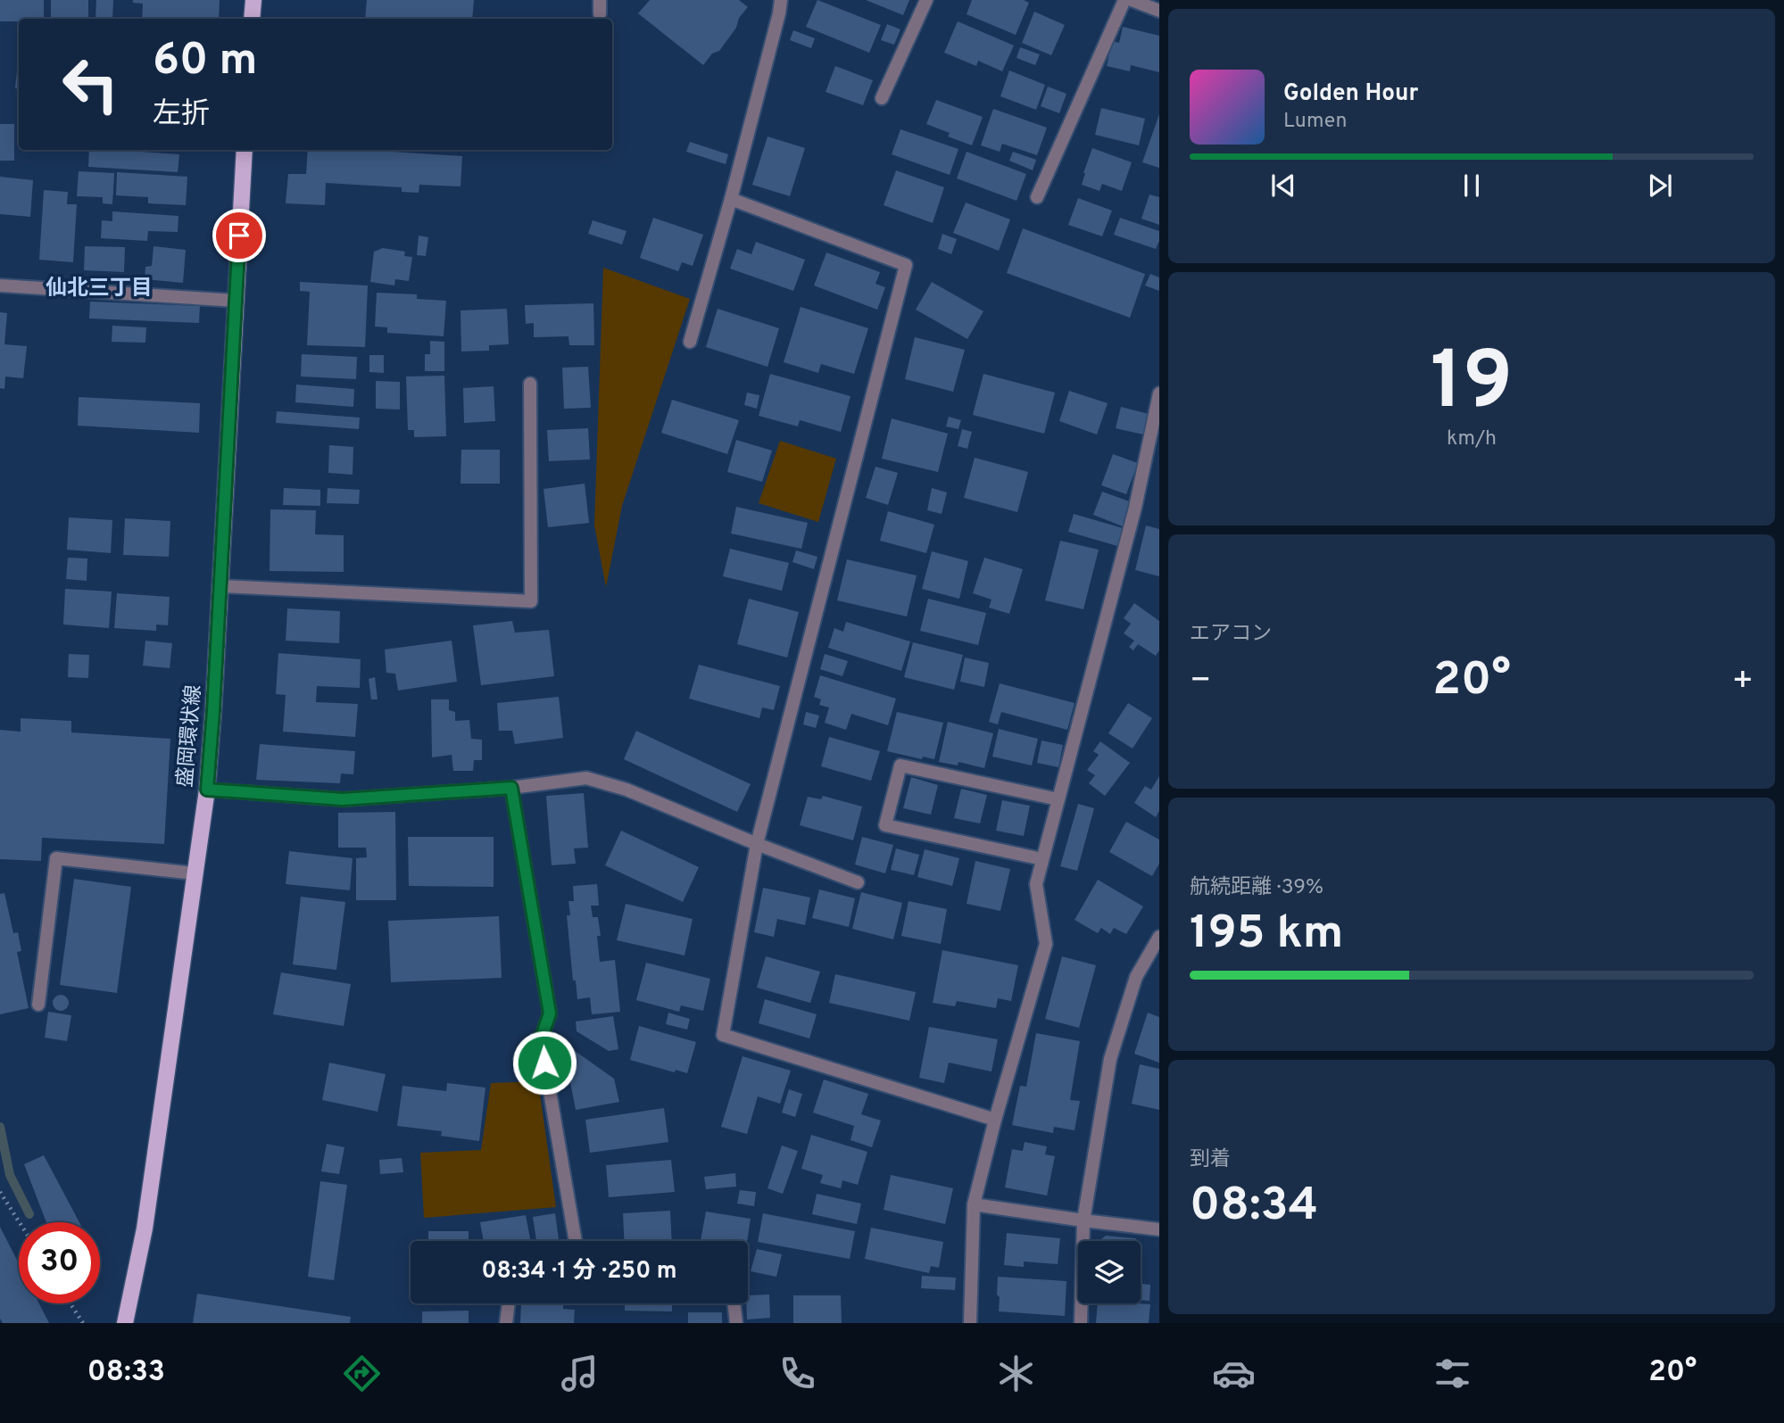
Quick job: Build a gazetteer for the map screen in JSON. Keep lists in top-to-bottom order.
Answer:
{
  "streets": {
    "main road": ["盛岡環状線"]
  },
  "districts": ["仙北三丁目"],
  "page": {
    "turn": ["60 m", "左折"],
    "song": ["Golden Hour", "Lumen"],
    "tile": [
      ["19", "km/h"],
      "エアコン",
      ["航続距離 · 39%", "195 km"],
      ["到着", "08:34"]
    ],
    "heat": ["−", "20°", "+"],
    "limit": "30",
    "trip": "08:34 · 1 分 · 250 m",
    "tabs": ["08:33", "20°"]
  }
}
